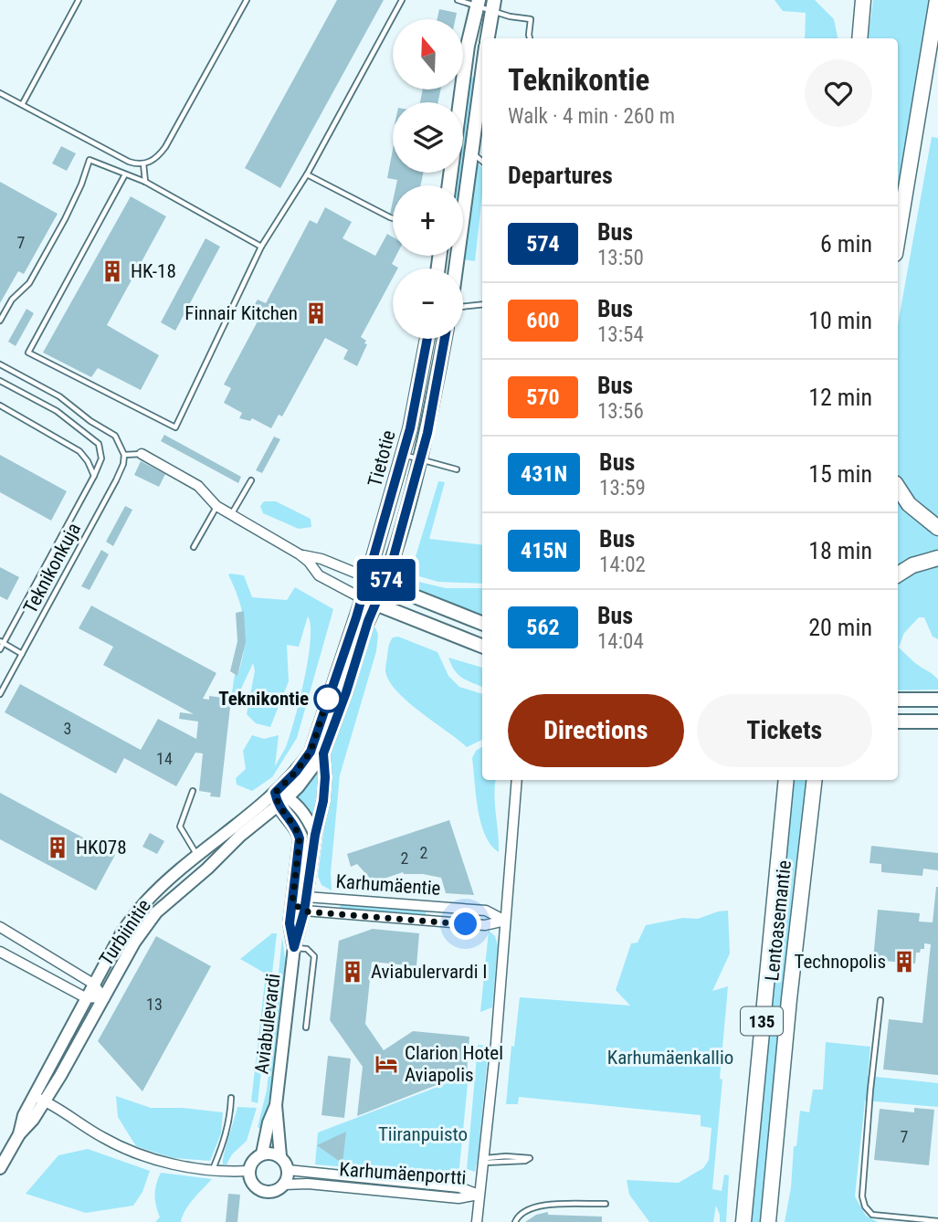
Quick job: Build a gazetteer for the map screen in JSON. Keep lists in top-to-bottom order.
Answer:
{
  "streets": {
    "highway": ["Lentoasemantie", "135"],
    "main road": ["Tietotie"],
    "street": [
      "Karhumäentie",
      "Turbiinitie",
      "Aviabulevardi",
      "Karhumäenportti"
    ],
    "lane": ["Teknikonkuja"]
  },
  "crossings": [
    ["Tietotie", "Aviabulevardi"],
    ["Karhumäentie", "Aviabulevardi"],
    ["Turbiinitie", "Aviabulevardi"],
    ["Aviabulevardi", "Karhumäenportti"]
  ],
  "parks": ["Karhumäenkallio", "Tiiranpuisto"],
  "places": {
    "building": [
      "HK-18",
      "Finnair Kitchen",
      "HK078",
      "Technopolis",
      "Aviabulervardi I"
    ],
    "other": ["Teknikontie"],
    "hotel": ["Clarion Hotel Aviapolis"]
  },
  "lines": ["bus line 574"],
  "house_numbers": [
    "7",
    "3",
    "14",
    "2",
    "2",
    "13",
    "7"
  ],
  "north": "top",
  "page": {
    "on_map": "574",
    "map_buttons": ["+", "−"],
    "heading": [
      ["Teknikontie", "Walk · 4 min · 260 m"],
      "Departures"
    ],
    "list": [
      {
        "mark": "574",
        "name": "Bus",
        "note": "13:50",
        "value": "6 min"
      },
      {
        "mark": "600",
        "name": "Bus",
        "note": "13:54",
        "value": "10 min"
      },
      {
        "mark": "570",
        "name": "Bus",
        "note": "13:56",
        "value": "12 min"
      },
      {
        "mark": "431N",
        "name": "Bus",
        "note": "13:59",
        "value": "15 min"
      },
      {
        "mark": "415N",
        "name": "Bus",
        "note": "14:02",
        "value": "18 min"
      },
      {
        "mark": "562",
        "name": "Bus",
        "note": "14:04",
        "value": "20 min"
      }
    ],
    "buttons": ["Directions", "Tickets"]
  }
}
